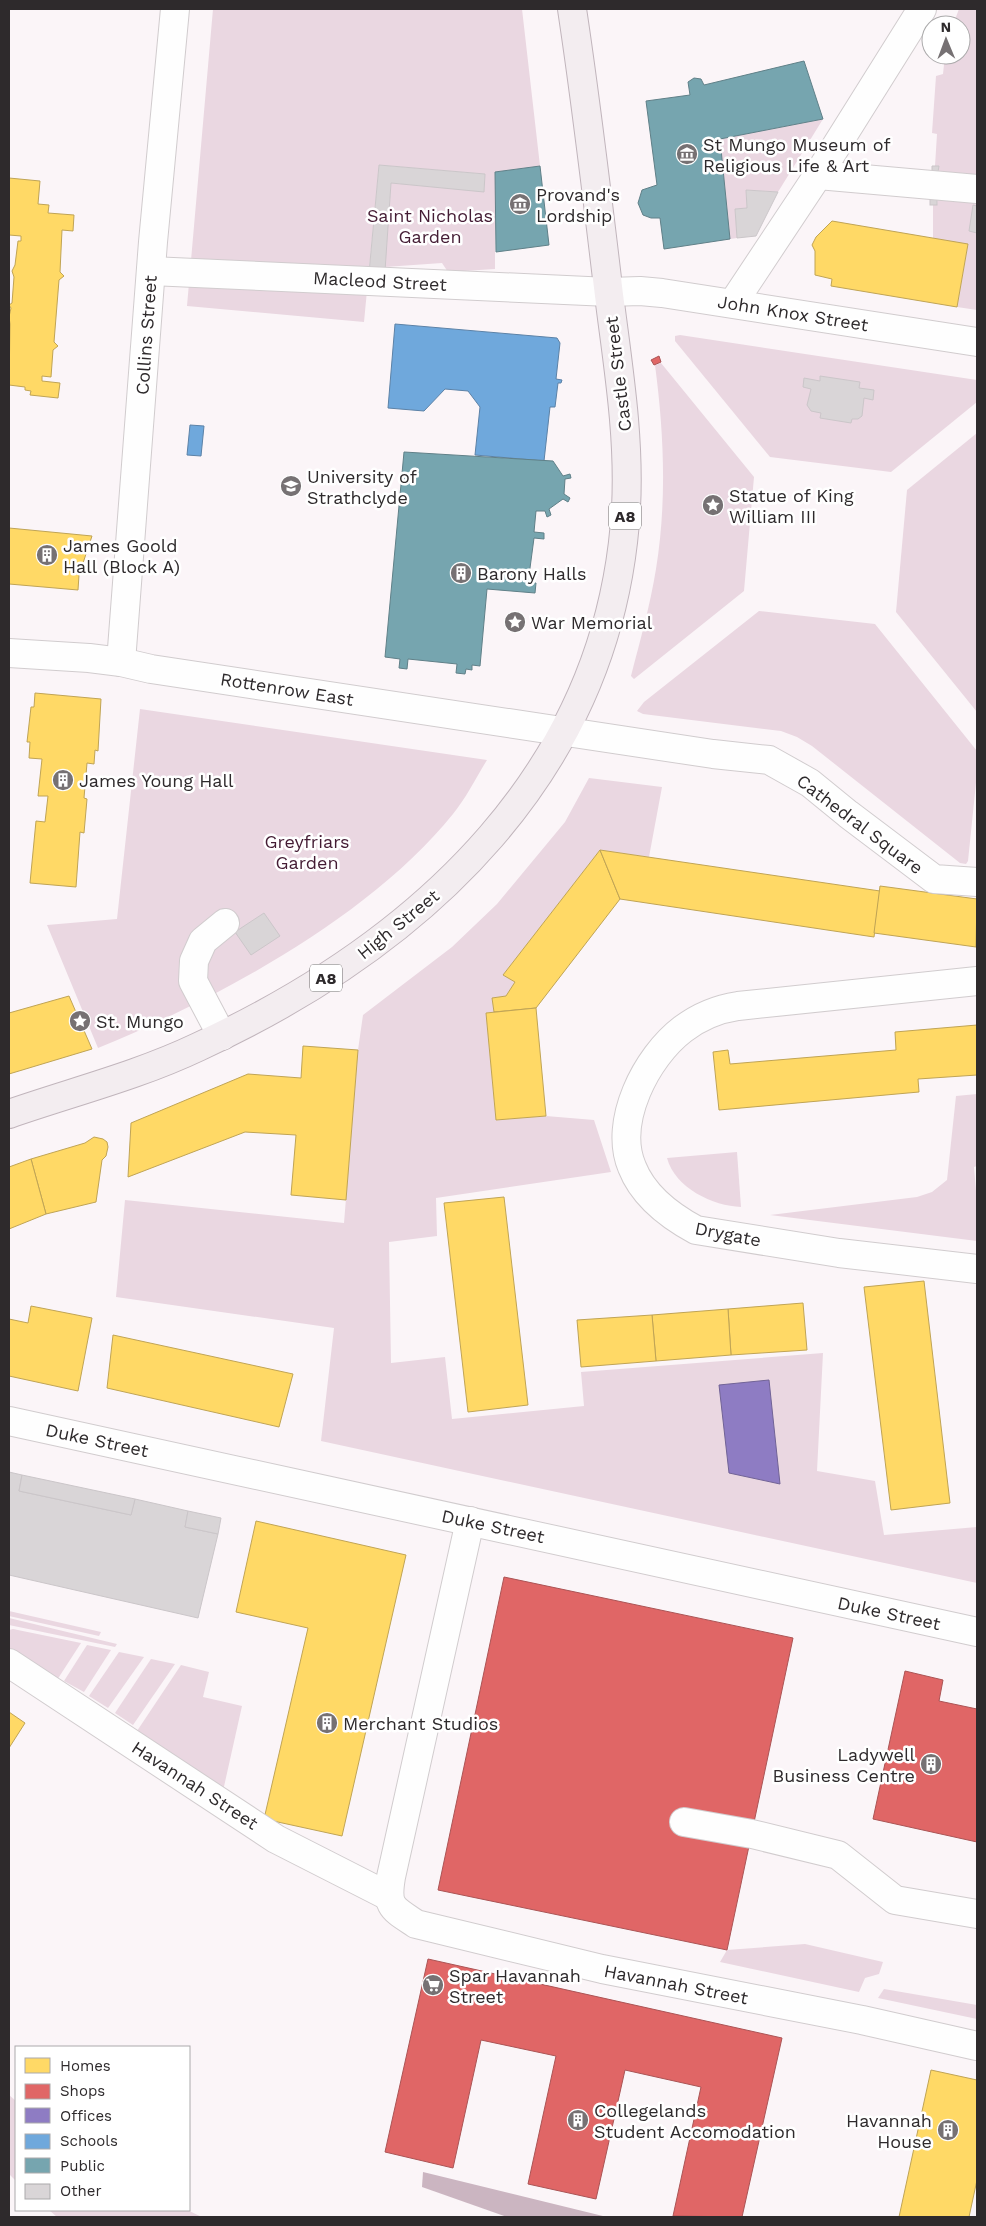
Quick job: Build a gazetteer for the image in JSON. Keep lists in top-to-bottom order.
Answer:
{
  "streets": {
    "main road": ["Castle Street", "A8", "High Street"],
    "street": [
      "Macleod Street",
      "John Knox Street",
      "Collins Street",
      "Rottenrow East",
      "Cathedral Square",
      "Drygate",
      "Duke Street",
      "Havannah Street"
    ]
  },
  "crossings": [
    ["Macleod Street", "John Knox Street"],
    ["Macleod Street", "Collins Street"],
    ["Macleod Street", "Castle Street"],
    ["John Knox Street", "Castle Street"],
    ["Collins Street", "Rottenrow East"],
    ["Castle Street", "Rottenrow East"],
    ["Castle Street", "Cathedral Square"],
    ["Castle Street", "High Street"],
    ["Rottenrow East", "Cathedral Square"],
    ["Rottenrow East", "High Street"],
    ["Cathedral Square", "High Street"]
  ],
  "parks": ["Saint Nicholas Garden", "Greyfriars Garden"],
  "places": {
    "museum": ["St Mungo Museum of Religious Life & Art", "Provand's Lordship"],
    "school or university": ["University of Strathclyde"],
    "place": ["Statue of King William III", "War Memorial", "St. Mungo"],
    "building": [
      "James Goold Hall (Block A)",
      "Barony Halls",
      "James Young Hall",
      "Merchant Studios",
      "Ladywell Business Centre",
      "Collegelands Student Accomodation",
      "Havannah House"
    ],
    "supermarket": ["Spar Havannah Street"]
  },
  "legend": [
    "Homes",
    "Shops",
    "Offices",
    "Schools",
    "Public",
    "Other"
  ],
  "north": "top"
}
